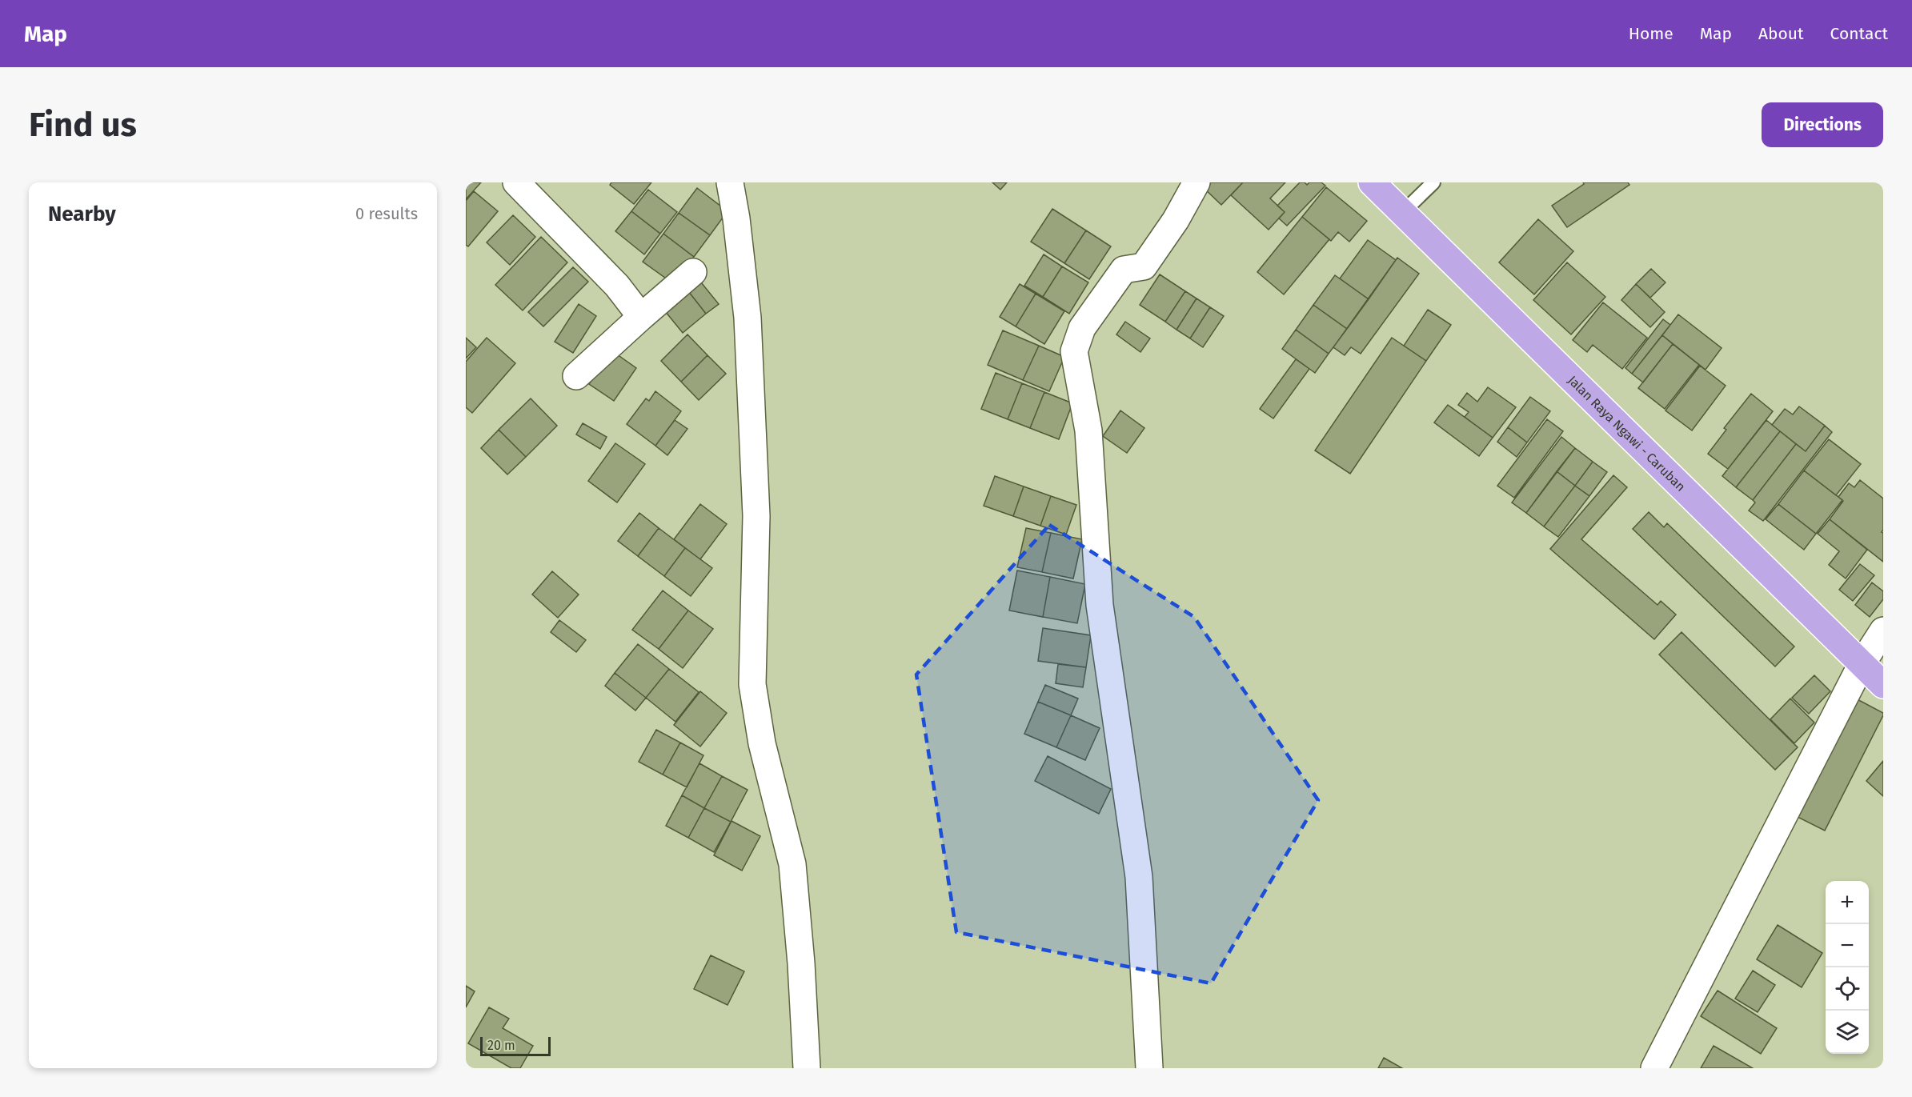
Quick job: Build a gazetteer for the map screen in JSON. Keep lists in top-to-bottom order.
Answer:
{
  "streets": {
    "highway": ["Jalan Raya Ngawi - Caruban"]
  },
  "scale_bar": "20 m",
  "page": {
    "header": "Map",
    "nav": [
      "Home",
      "Map",
      "About",
      "Contact"
    ],
    "buttons": "Directions",
    "title": "Find us",
    "heading": ["Nearby", "0 results"],
    "map_buttons": ["+", "−"],
    "scale": "20 m"
  }
}
